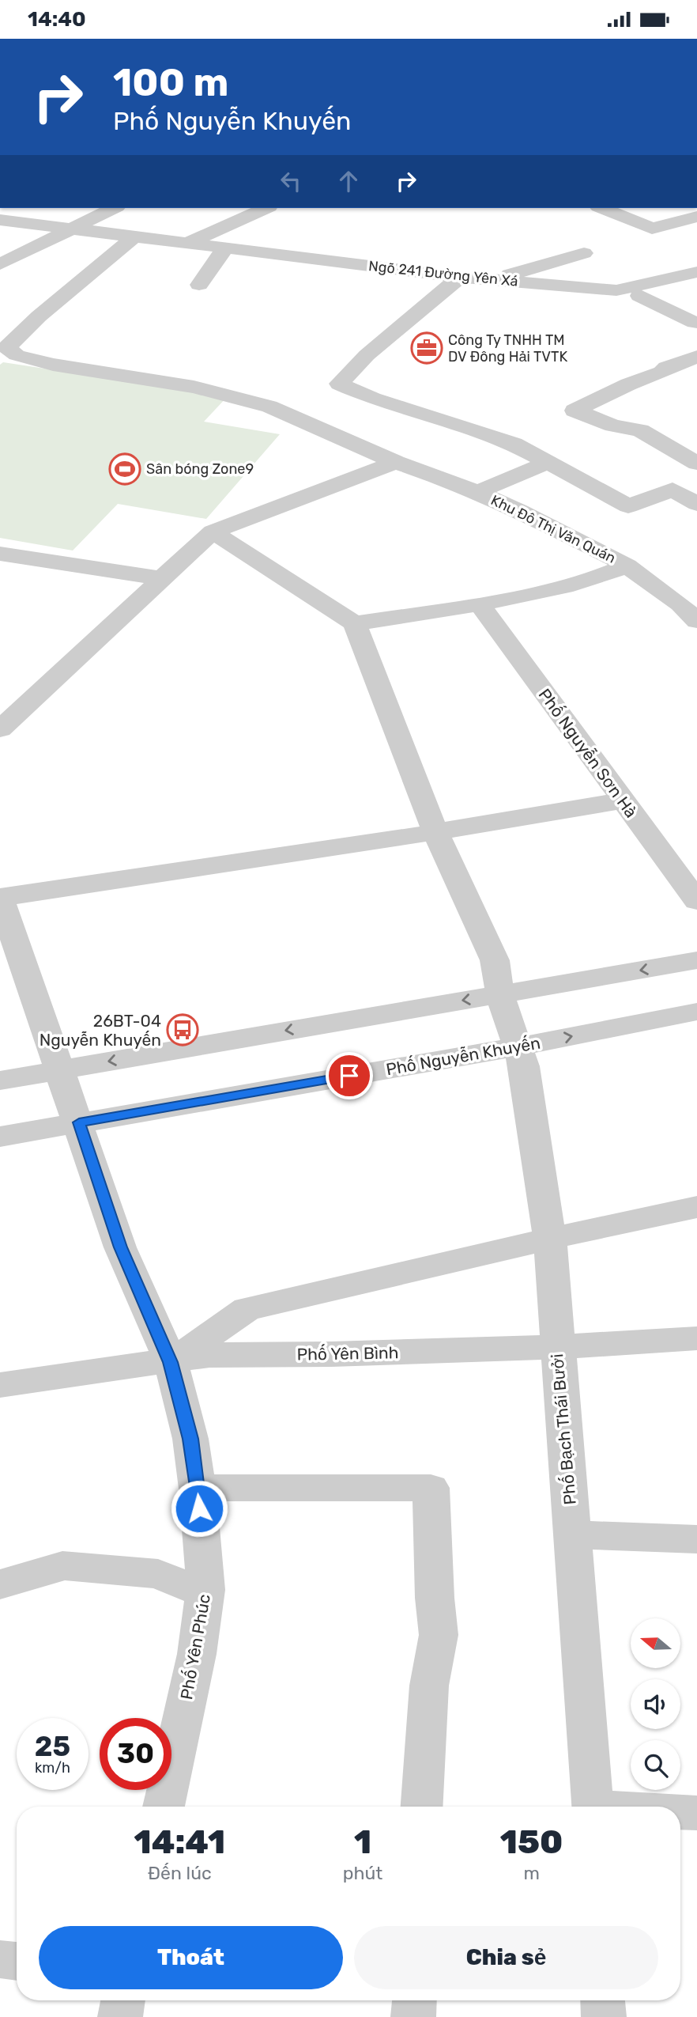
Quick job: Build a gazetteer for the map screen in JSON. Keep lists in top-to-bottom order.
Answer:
{
  "streets": {
    "street": [
      "Ngõ 241 Đường Yên Xá",
      "Khu Đô Thị Văn Quán",
      "Phố Nguyễn Sơn Hà",
      "Phố Nguyễn Khuyến",
      "Phố Yên Bình",
      "Phố Bạch Thái Bưởi",
      "Phố Yên Phúc"
    ]
  },
  "crossings": [
    ["Ngõ 241 Đường Yên Xá", "Khu Đô Thị Văn Quán"],
    ["Phố Nguyễn Khuyến", "Phố Bạch Thái Bưởi"],
    ["Phố Nguyễn Khuyến", "Phố Yên Phúc"],
    ["Phố Yên Bình", "Phố Bạch Thái Bưởi"],
    ["Phố Yên Bình", "Phố Yên Phúc"]
  ],
  "places": {
    "office": ["Công Ty TNHH TM DV Đông Hải TVTK"],
    "sports": ["Sân bóng Zone9"],
    "bus stop": ["26BT-04 Nguyễn Khuyến"]
  },
  "north": "left",
  "page": {
    "status": "14:40",
    "turn": ["100 m", "Phố Nguyễn Khuyến"],
    "speed": "25 km/h",
    "limit": "30",
    "eta": [
      "14:41",
      "Đến lúc",
      "1",
      "phút",
      "150",
      "m"
    ],
    "buttons": ["Thoát", "Chia sẻ"]
  }
}
